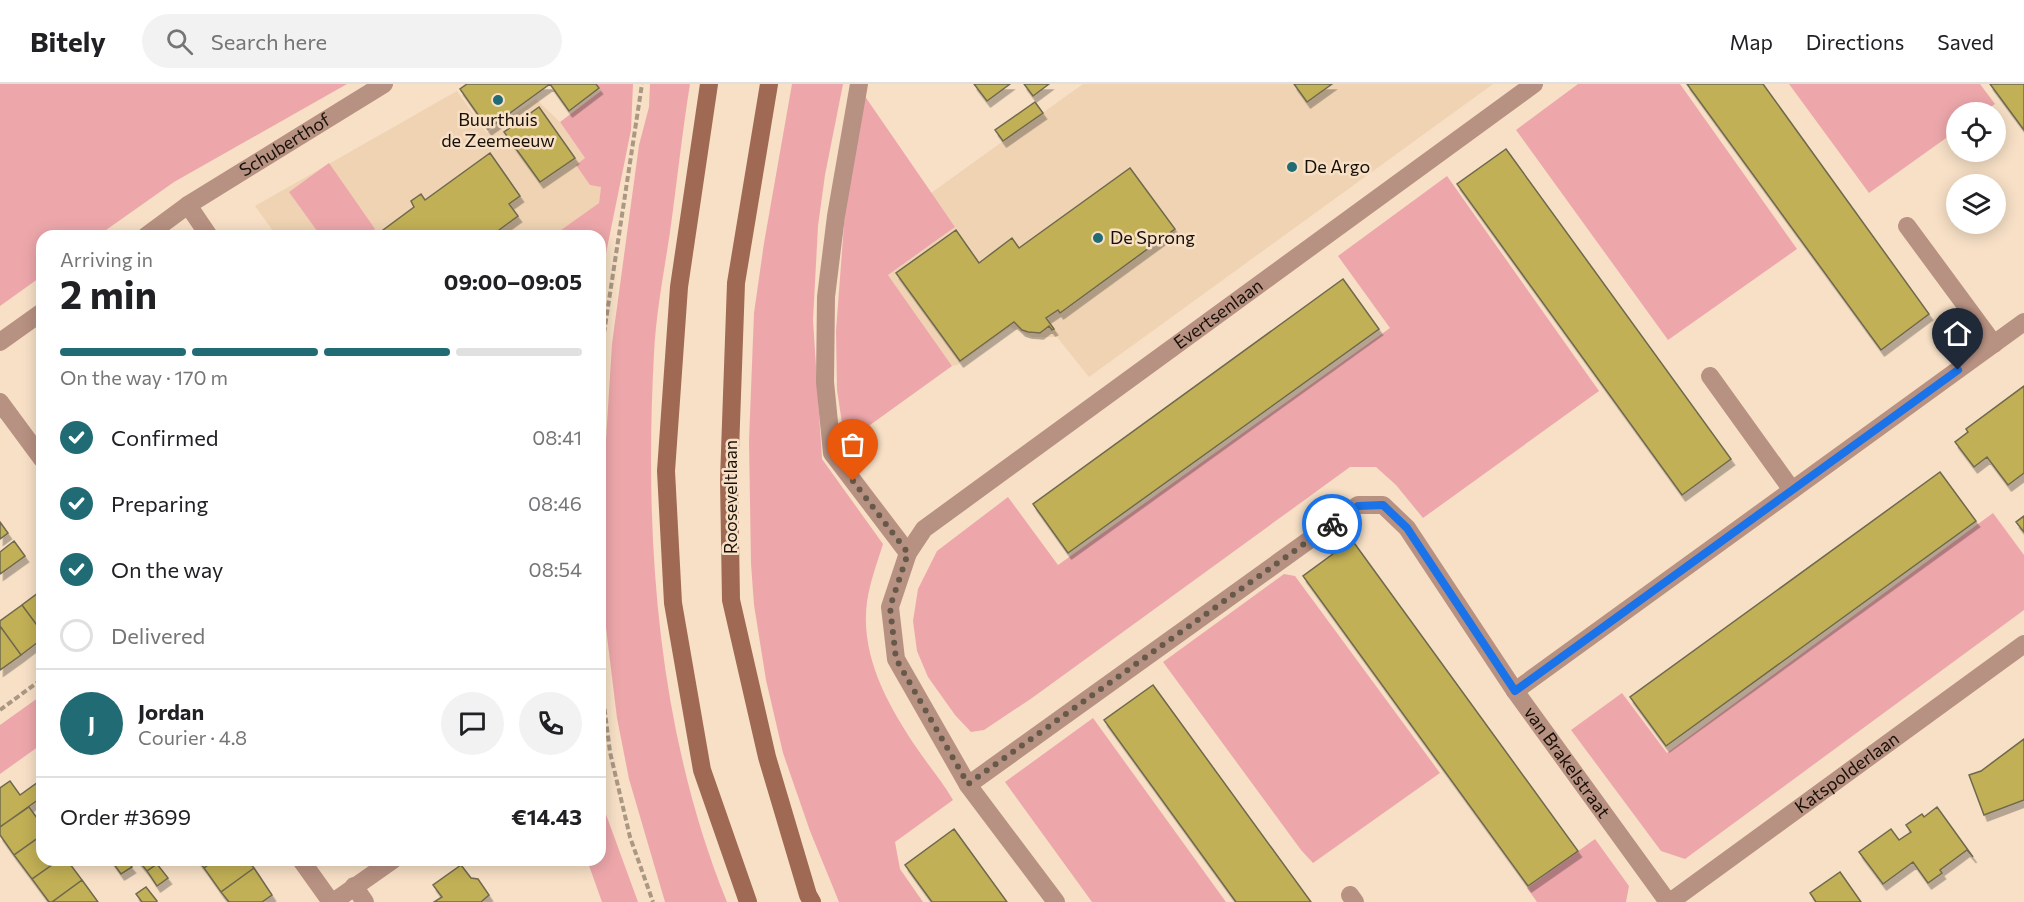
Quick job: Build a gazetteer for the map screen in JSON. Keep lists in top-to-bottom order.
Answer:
{
  "streets": {
    "main road": ["Rooseveltlaan"],
    "street": [
      "Schuberthof",
      "Evertsenlaan",
      "van Brakelstraat",
      "Katspolderlaan"
    ]
  },
  "crossings": [
    ["Evertsenlaan", "van Brakelstraat"],
    ["van Brakelstraat", "Katspolderlaan"]
  ],
  "places": ["Buurthuis de Zeemeeuw", "De Argo", "De Sprong"],
  "page": {
    "header": "Bitely",
    "search": "Search here",
    "nav": ["Map", "Directions", "Saved"],
    "heading": ["2 min", "Arriving in", "09:00–09:05"],
    "panel": [
      "Jordan",
      "Courier · 4.8",
      "Order #3699",
      "€14.43"
    ],
    "bar": "On the way · 170 m",
    "list": [
      ["Confirmed", "08:41"],
      ["Preparing", "08:46"],
      ["On the way", "08:54"],
      "Delivered"
    ],
    "round": "J"
  }
}
